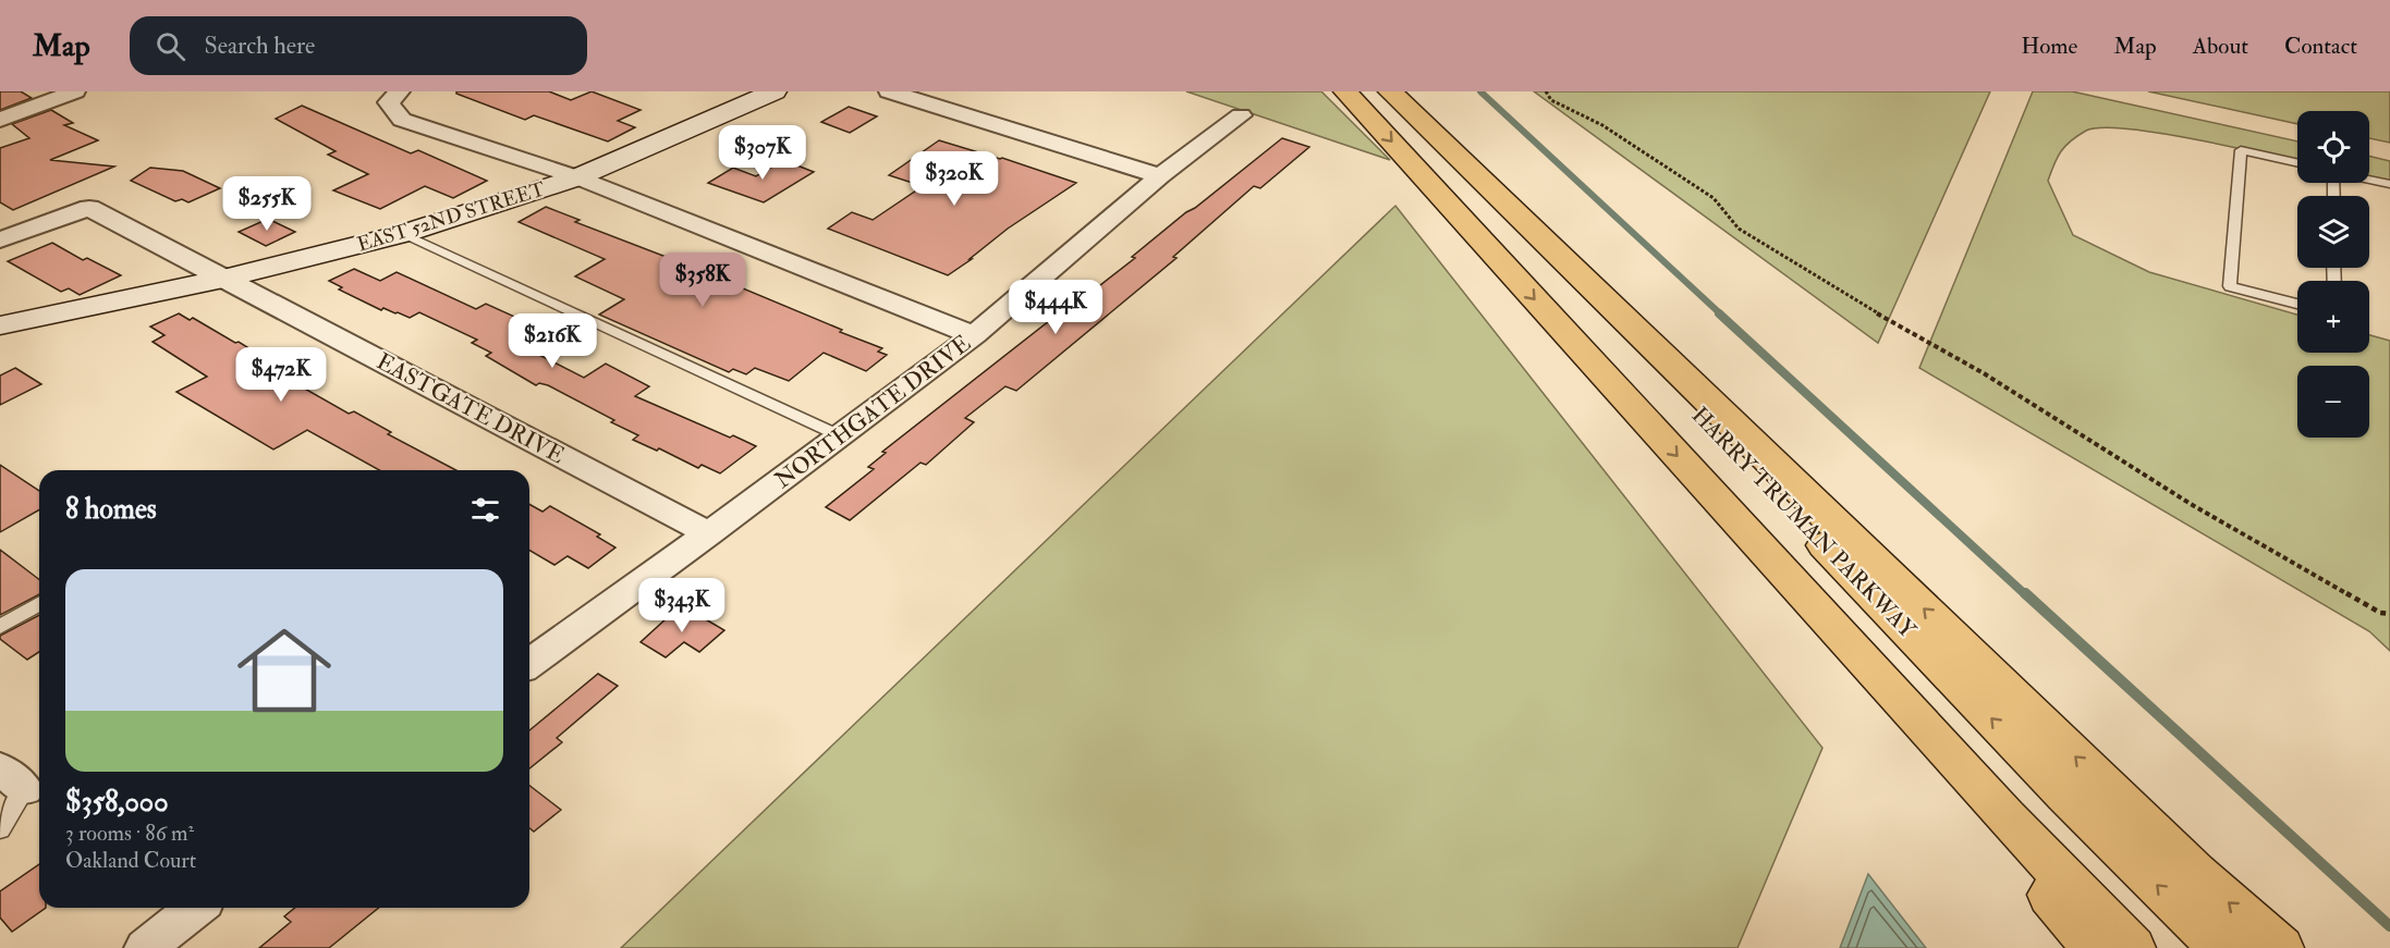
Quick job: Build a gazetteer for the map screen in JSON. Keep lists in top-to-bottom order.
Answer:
{
  "streets": {
    "highway": ["HARRY TRUMAN PARKWAY"],
    "main road": ["EAST 52ND STREET"],
    "street": ["EASTGATE DRIVE", "NORTHGATE DRIVE"]
  },
  "crossings": [
    ["EAST 52ND STREET", "EASTGATE DRIVE"],
    ["EASTGATE DRIVE", "NORTHGATE DRIVE"]
  ],
  "page": {
    "header": "Map",
    "search": "Search here",
    "nav": [
      "Home",
      "Map",
      "About",
      "Contact"
    ],
    "map_buttons": ["+", "−"],
    "price": [
      "$307K",
      "$320K",
      "$255K",
      "$358K",
      "$444K",
      "$216K",
      "$472K",
      "$343K"
    ],
    "heading": "8 homes",
    "list": [
      {
        "name": "$358,000",
        "note": "3 rooms · 86 m² · Oakland Court"
      }
    ]
  }
}
